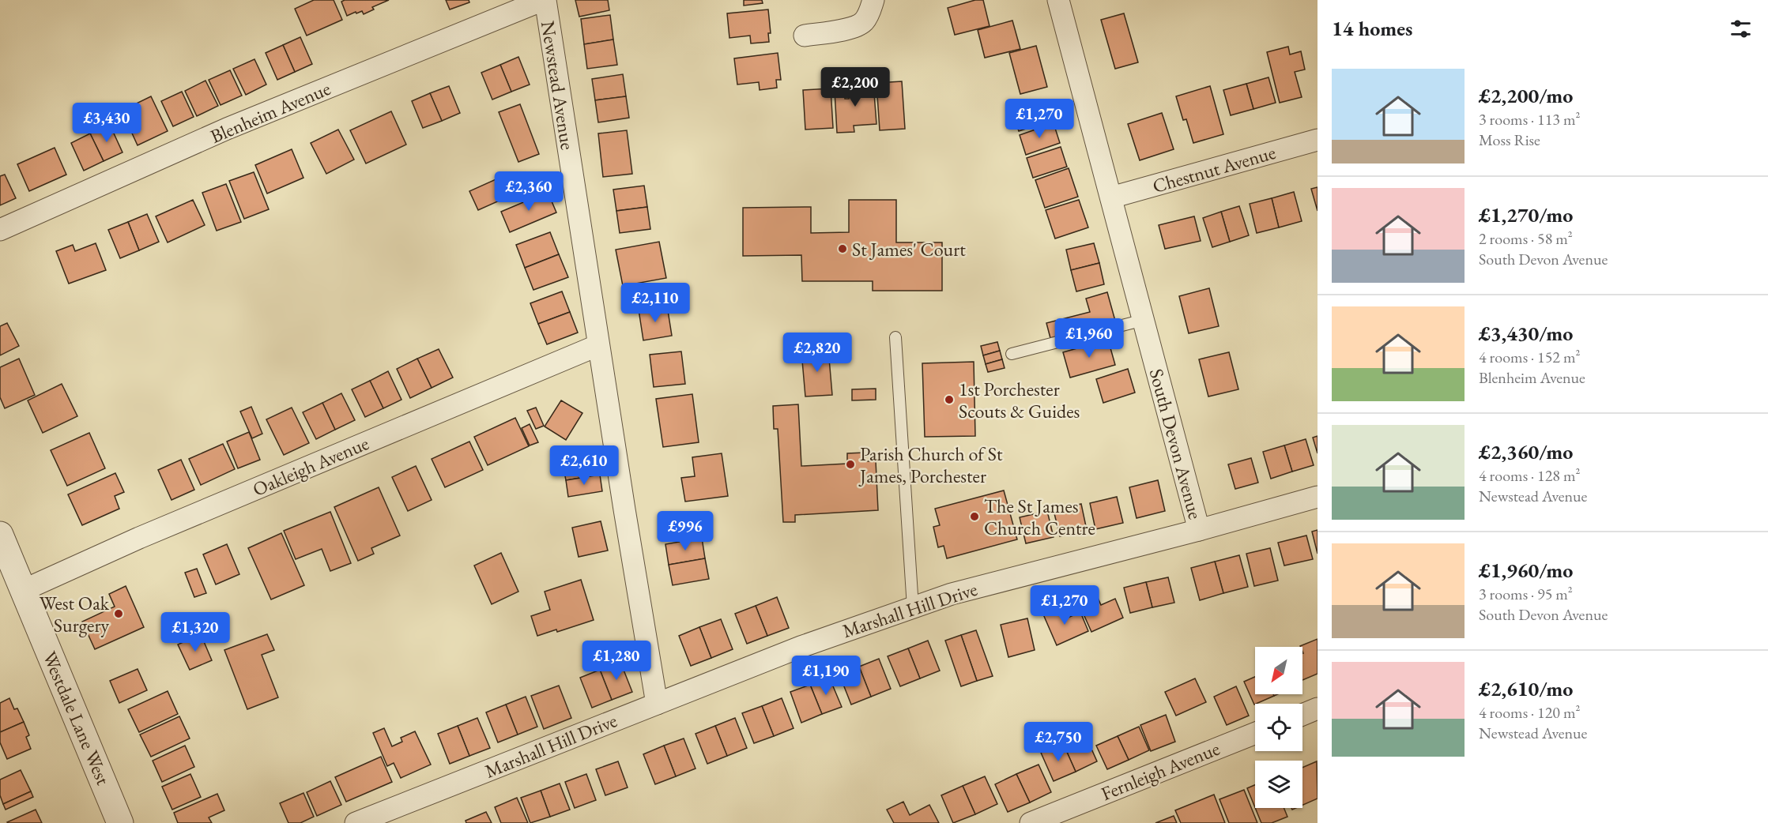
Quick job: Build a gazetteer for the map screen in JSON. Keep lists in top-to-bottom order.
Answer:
{
  "streets": {
    "street": [
      "Newstead Avenue",
      "Blenheim Avenue",
      "Chestnut Avenue",
      "South Devon Avenue",
      "Oakleigh Avenue",
      "Marshall Hill Drive",
      "Westdale Lane West",
      "Fernleigh Avenue"
    ]
  },
  "crossings": [
    ["Newstead Avenue", "Blenheim Avenue"],
    ["Newstead Avenue", "Oakleigh Avenue"],
    ["Newstead Avenue", "Marshall Hill Drive"],
    ["Chestnut Avenue", "South Devon Avenue"],
    ["South Devon Avenue", "Marshall Hill Drive"],
    ["Oakleigh Avenue", "Westdale Lane West"]
  ],
  "places": [
    "St James' Court",
    "1st Porchester Scouts & Guides",
    "Parish Church of St James, Porchester",
    "The St James Church Centre",
    "West Oak Surgery"
  ],
  "north": "bottom left",
  "page": {
    "heading": "14 homes",
    "list": [
      {
        "name": "£2,200/mo",
        "note": "3 rooms · 113 m² · Moss Rise"
      },
      {
        "name": "£1,270/mo",
        "note": "2 rooms · 58 m² · South Devon Avenue"
      },
      {
        "name": "£3,430/mo",
        "note": "4 rooms · 152 m² · Blenheim Avenue"
      },
      {
        "name": "£2,360/mo",
        "note": "4 rooms · 128 m² · Newstead Avenue"
      },
      {
        "name": "£1,960/mo",
        "note": "3 rooms · 95 m² · South Devon Avenue"
      },
      {
        "name": "£2,610/mo",
        "note": "4 rooms · 120 m² · Newstead Avenue"
      }
    ],
    "price": [
      "£2,200",
      "£1,270",
      "£3,430",
      "£2,360",
      "£2,110",
      "£1,960",
      "£2,820",
      "£2,610",
      "£996",
      "£1,270",
      "£1,320",
      "£1,280",
      "£1,190",
      "£2,750"
    ]
  }
}
